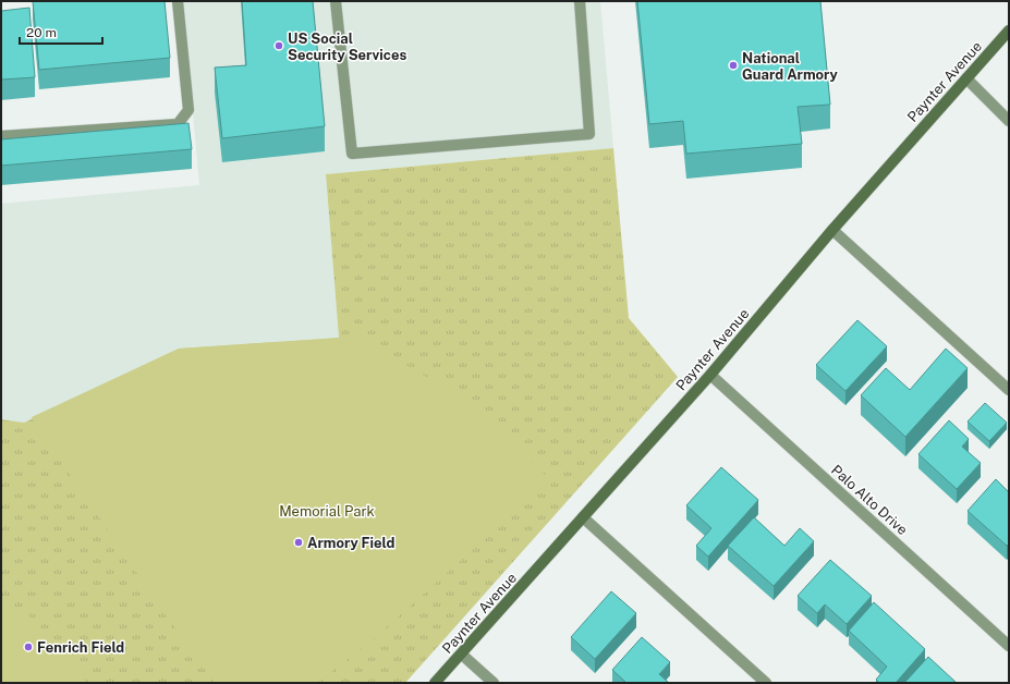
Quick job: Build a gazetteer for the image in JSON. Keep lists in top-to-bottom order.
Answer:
{
  "streets": {
    "street": ["Paynter Avenue", "Palo Alto Drive"]
  },
  "crossings": [
    ["Paynter Avenue", "Palo Alto Drive"]
  ],
  "parks": ["Memorial Park"],
  "places": [
    "US Social Security Services",
    "National Guard Armory",
    "Armory Field",
    "Fenrich Field"
  ],
  "scale_bar": "20 m"
}
